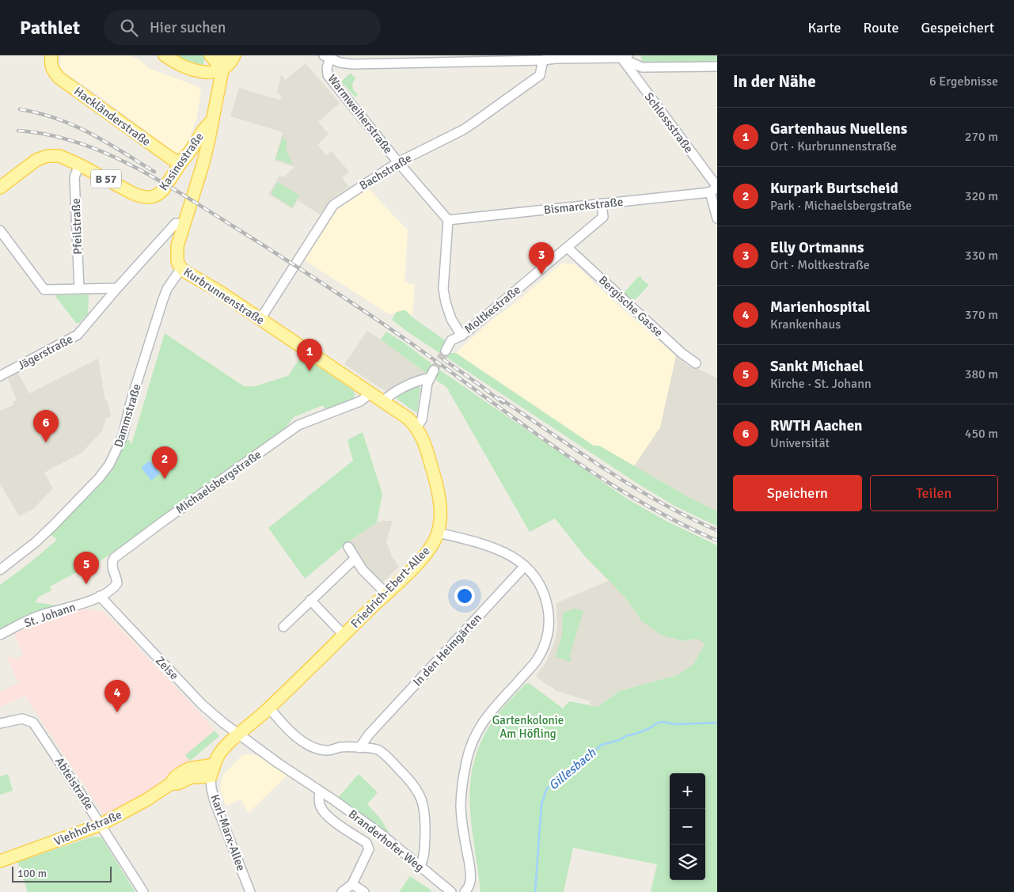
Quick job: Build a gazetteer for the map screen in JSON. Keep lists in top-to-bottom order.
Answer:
{
  "streets": {
    "main road": [
      "Hackländerstraße",
      "Kasinostraße",
      "B 57",
      "Kurbrunnenstraße",
      "Friedrich-Ebert-Allee",
      "Viehhofstraße"
    ],
    "street": [
      "Warmweiherstraße",
      "Schlossstraße",
      "Bachstraße",
      "Bismarckstraße",
      "Pfeilstraße",
      "Bergische Gasse",
      "Moltkestraße",
      "Jägerstraße",
      "Dammstraße",
      "Michaelsbergstraße",
      "St. Johann",
      "In den Heimgärten",
      "Zeise",
      "Abteistraße",
      "Karl-Marx-Allee",
      "Branderhofer Weg"
    ]
  },
  "crossings": [
    ["Warmweiherstraße", "Bachstraße"],
    ["Warmweiherstraße", "Bismarckstraße"],
    ["Hackländerstraße", "Kasinostraße"],
    ["Schlossstraße", "Bismarckstraße"],
    ["Kasinostraße", "Pfeilstraße"],
    ["Kasinostraße", "Kurbrunnenstraße"],
    ["Bachstraße", "Kurbrunnenstraße"],
    ["Bismarckstraße", "Moltkestraße"],
    ["Kurbrunnenstraße", "Jägerstraße"],
    ["Kurbrunnenstraße", "Dammstraße"],
    ["Kurbrunnenstraße", "Michaelsbergstraße"],
    ["Kurbrunnenstraße", "Friedrich-Ebert-Allee"],
    ["Bergische Gasse", "Moltkestraße"],
    ["Michaelsbergstraße", "St. Johann"],
    ["Michaelsbergstraße", "Zeise"],
    ["Friedrich-Ebert-Allee", "Zeise"],
    ["Friedrich-Ebert-Allee", "Branderhofer Weg"],
    ["St. Johann", "Zeise"],
    ["Zeise", "Branderhofer Weg"],
    ["Abteistraße", "Viehhofstraße"],
    ["Viehhofstraße", "Karl-Marx-Allee"]
  ],
  "water": ["Gillesbach"],
  "parks": ["Gartenkolonie Am Höfling"],
  "scale_bar": "100 m",
  "page": {
    "header": "Pathlet",
    "search": "Hier suchen",
    "nav": ["Karte", "Route", "Gespeichert"],
    "heading": ["In der Nähe", "6 Ergebnisse"],
    "list": [
      {
        "mark": "1",
        "name": "Gartenhaus Nuellens",
        "note": "Ort · Kurbrunnenstraße",
        "value": "270 m"
      },
      {
        "mark": "2",
        "name": "Kurpark Burtscheid",
        "note": "Park · Michaelsbergstraße",
        "value": "320 m"
      },
      {
        "mark": "3",
        "name": "Elly Ortmanns",
        "note": "Ort · Moltkestraße",
        "value": "330 m"
      },
      {
        "mark": "4",
        "name": "Marienhospital",
        "note": "Krankenhaus",
        "value": "370 m"
      },
      {
        "mark": "5",
        "name": "Sankt Michael",
        "note": "Kirche · St. Johann",
        "value": "380 m"
      },
      {
        "mark": "6",
        "name": "RWTH Aachen",
        "note": "Universität",
        "value": "450 m"
      }
    ],
    "pins": [
      "3",
      "1",
      "6",
      "2",
      "5",
      "4"
    ],
    "buttons": ["Speichern", "Teilen"],
    "map_buttons": ["+", "−"],
    "scale": "100 m"
  }
}
